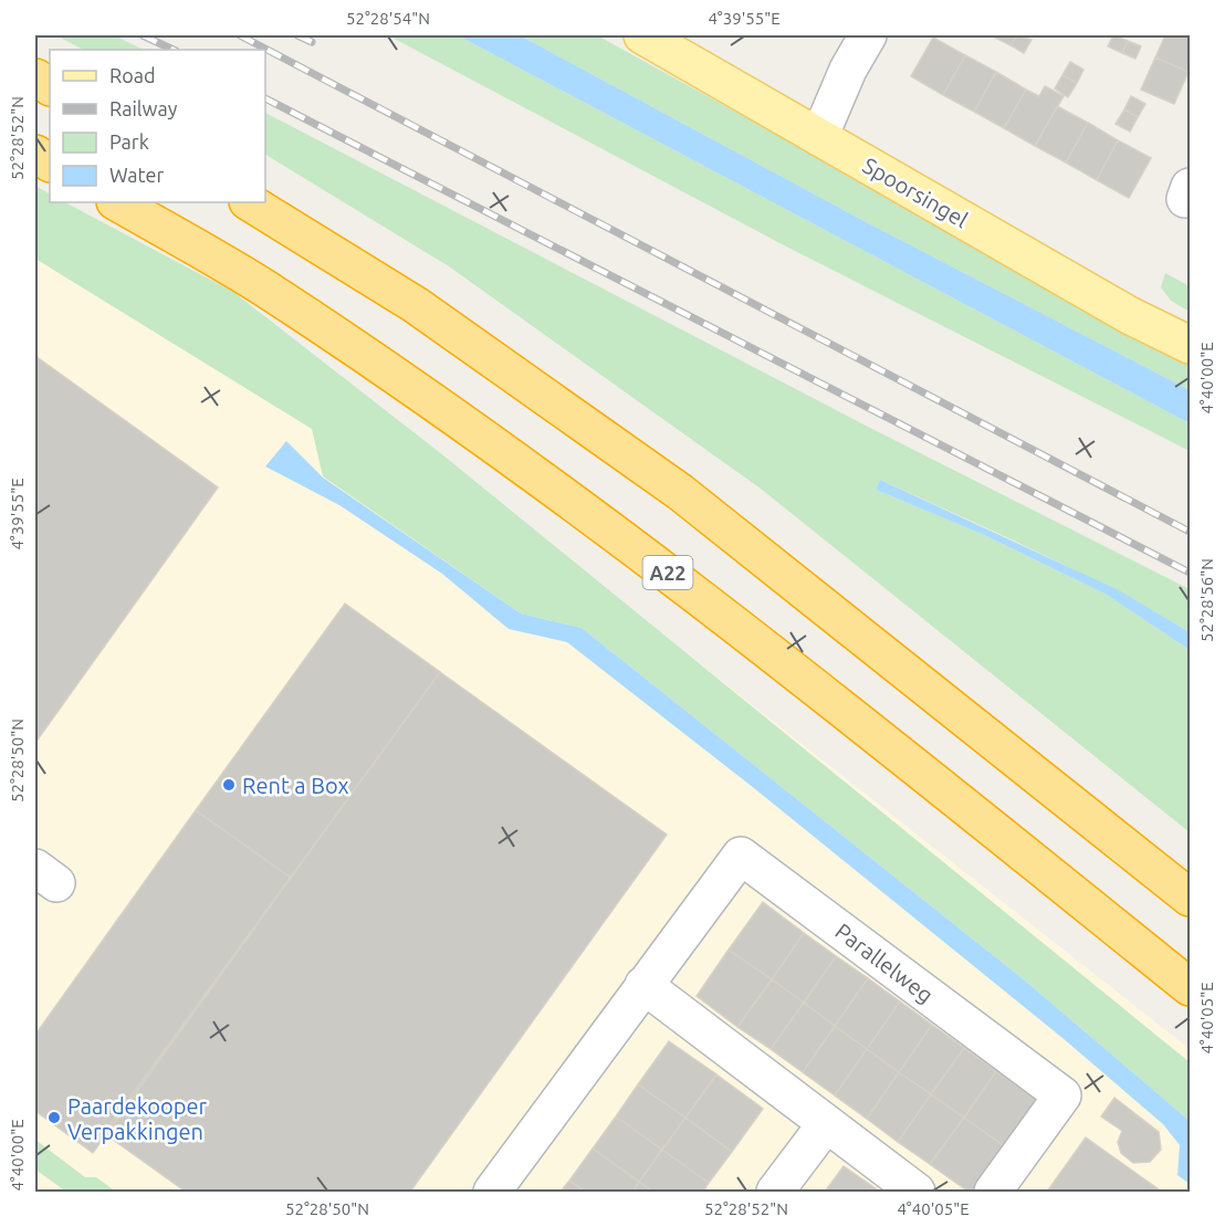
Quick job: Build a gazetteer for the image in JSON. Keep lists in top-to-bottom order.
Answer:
{
  "streets": {
    "highway": ["A22"],
    "main road": ["Spoorsingel"],
    "street": ["Parallelweg"]
  },
  "places": ["Rent a Box", "Paardekooper Verpakkingen"],
  "legend": [
    "Road",
    "Railway",
    "Park",
    "Water"
  ],
  "coordinates": [
    "52°28'54\"N",
    "4°39'55\"E",
    "52°28'52\"N",
    "4°40'00\"E",
    "52°28'56\"N",
    "52°28'50\"N",
    "4°40'05\"E"
  ]
}
